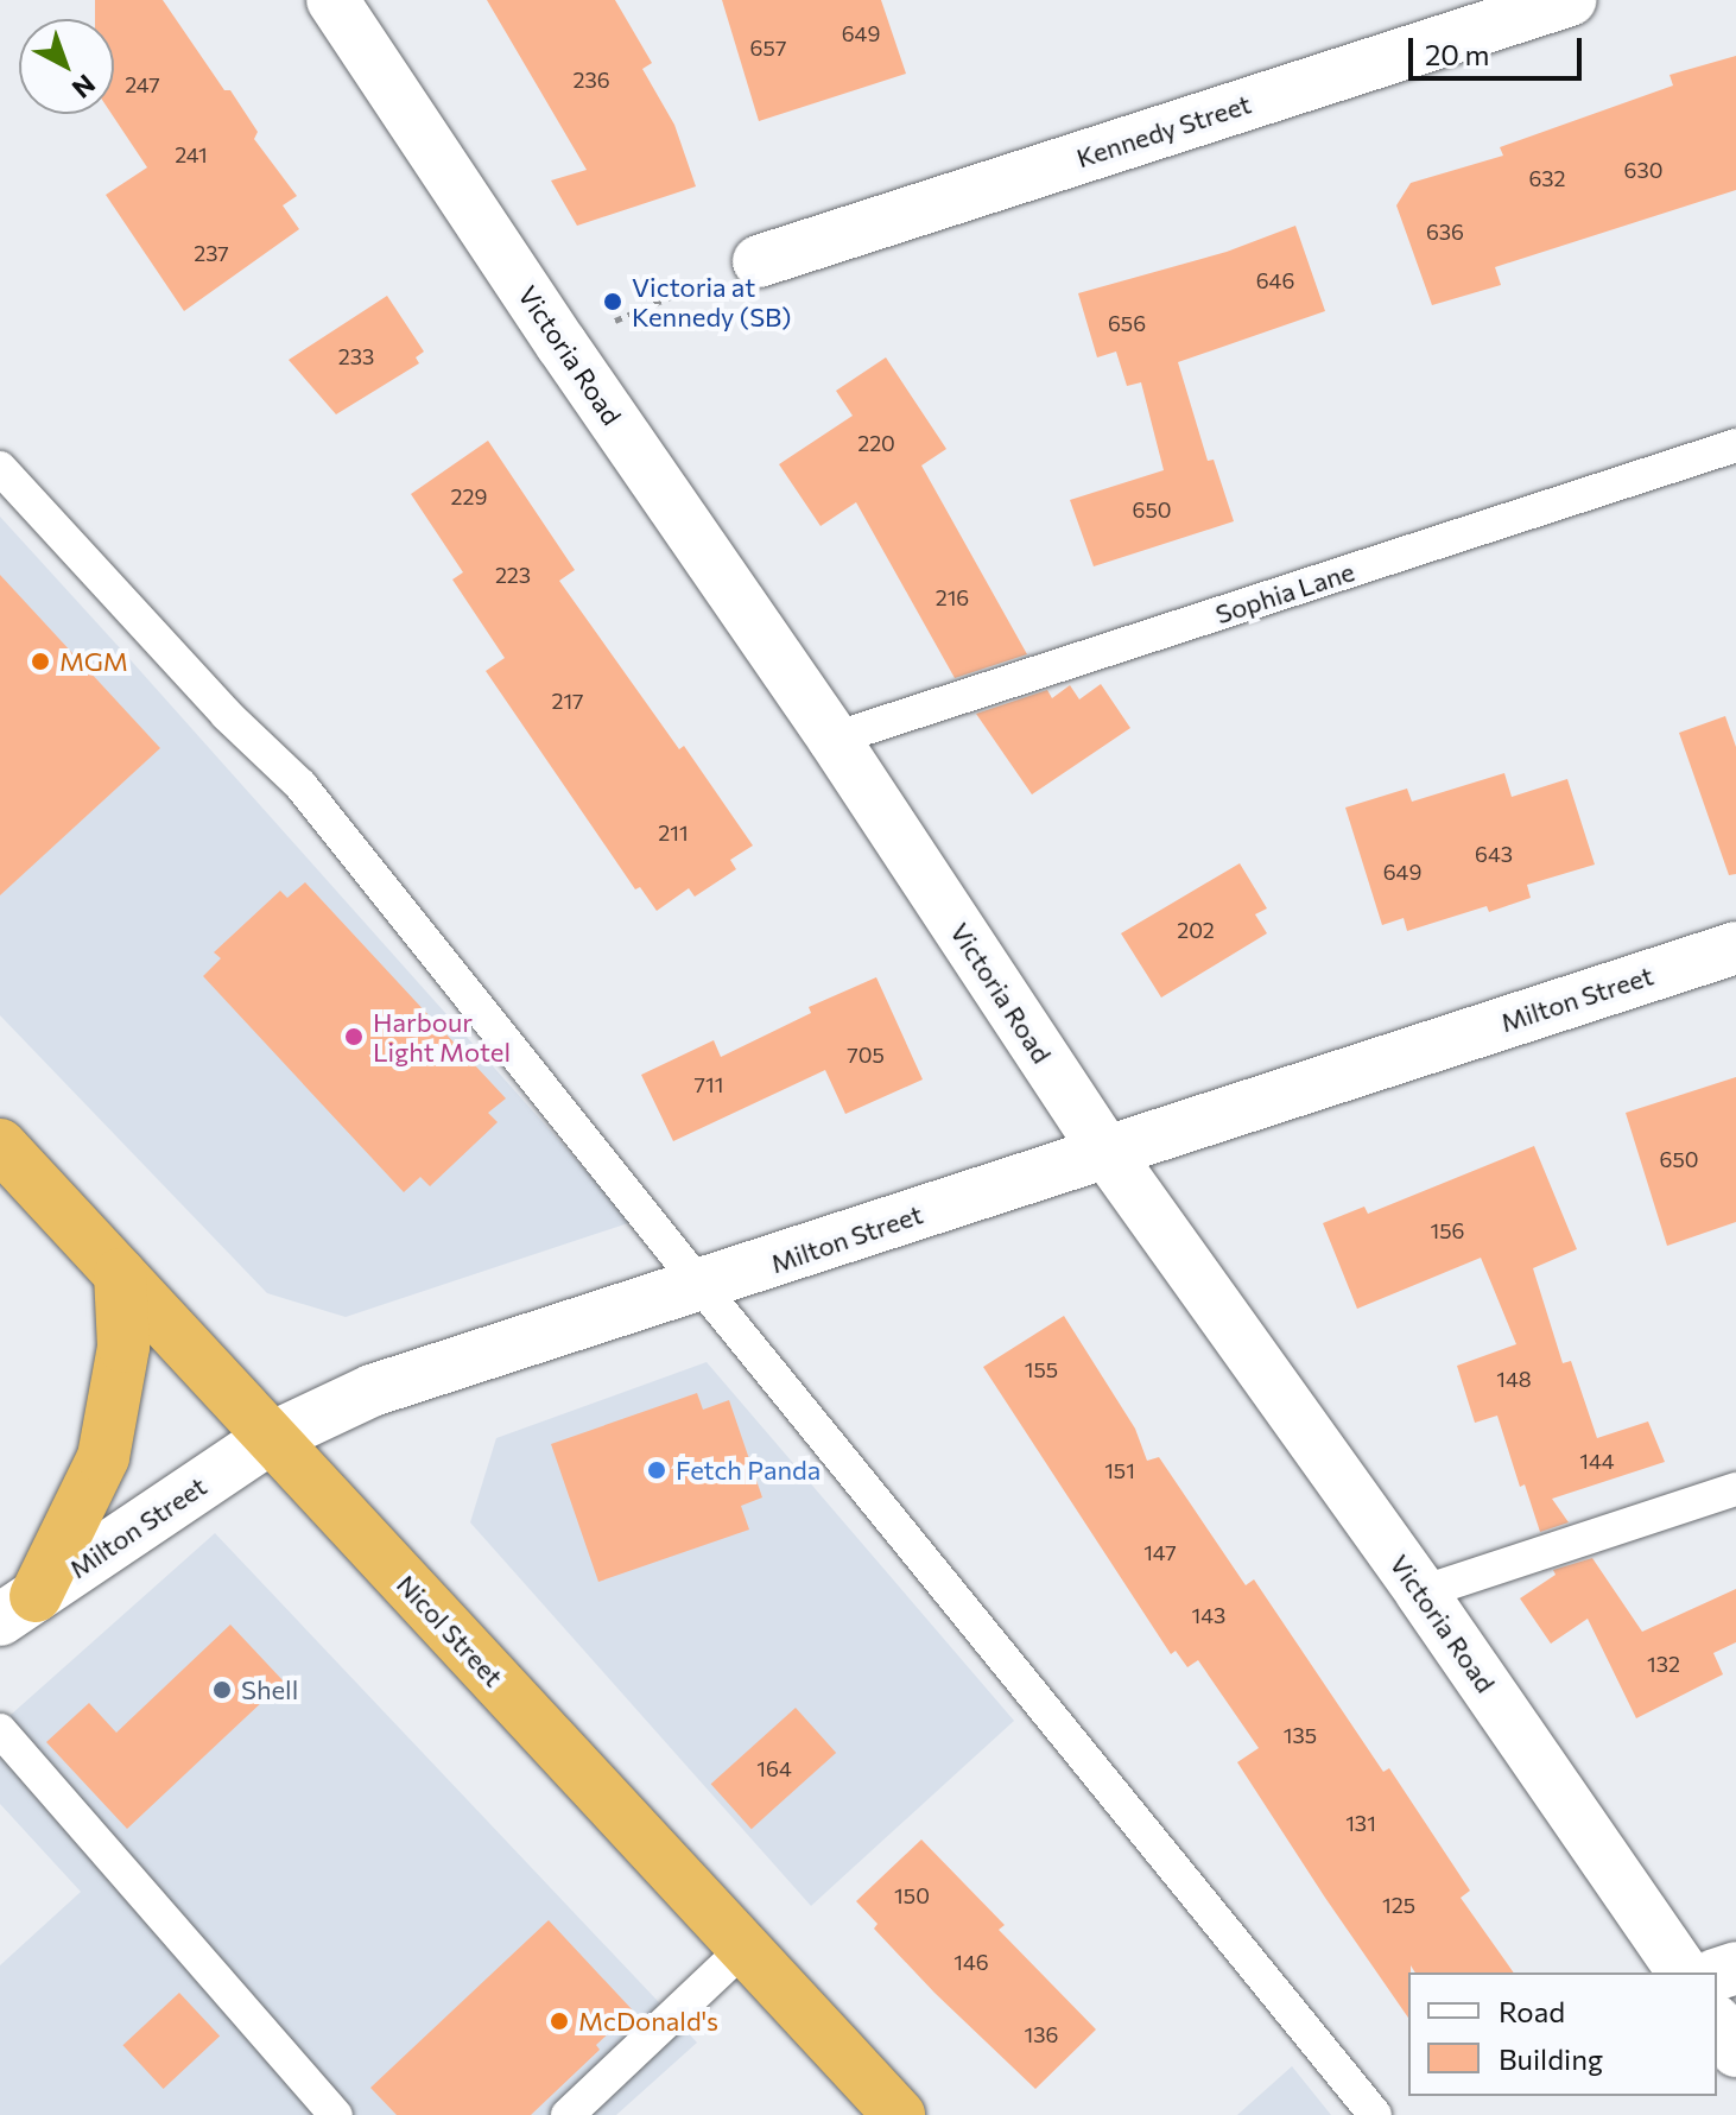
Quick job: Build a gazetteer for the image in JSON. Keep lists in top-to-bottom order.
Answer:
{
  "streets": {
    "highway": ["Nicol Street"],
    "street": ["Kennedy Street", "Victoria Road", "Milton Street"],
    "lane": ["Sophia Lane"]
  },
  "crossings": [
    ["Victoria Road", "Sophia Lane"],
    ["Victoria Road", "Milton Street"],
    ["Milton Street", "Nicol Street"]
  ],
  "places": [
    "Victoria at Kennedy (SB)",
    "MGM",
    "Harbour Light Motel",
    "Fetch Panda",
    "Shell",
    "McDonald's"
  ],
  "house_numbers": [
    "649",
    "657",
    "236",
    "247",
    "241",
    "630",
    "632",
    "636",
    "237",
    "646",
    "656",
    "233",
    "220",
    "229",
    "650",
    "223",
    "216",
    "217",
    "211",
    "643",
    "649",
    "202",
    "705",
    "711",
    "650",
    "156",
    "155",
    "148",
    "144",
    "151",
    "147",
    "143",
    "132",
    "135",
    "164",
    "131",
    "150",
    "125",
    "146",
    "136"
  ],
  "legend": ["Road", "Building"],
  "scale_bar": "20 m",
  "north": "bottom right"
}
